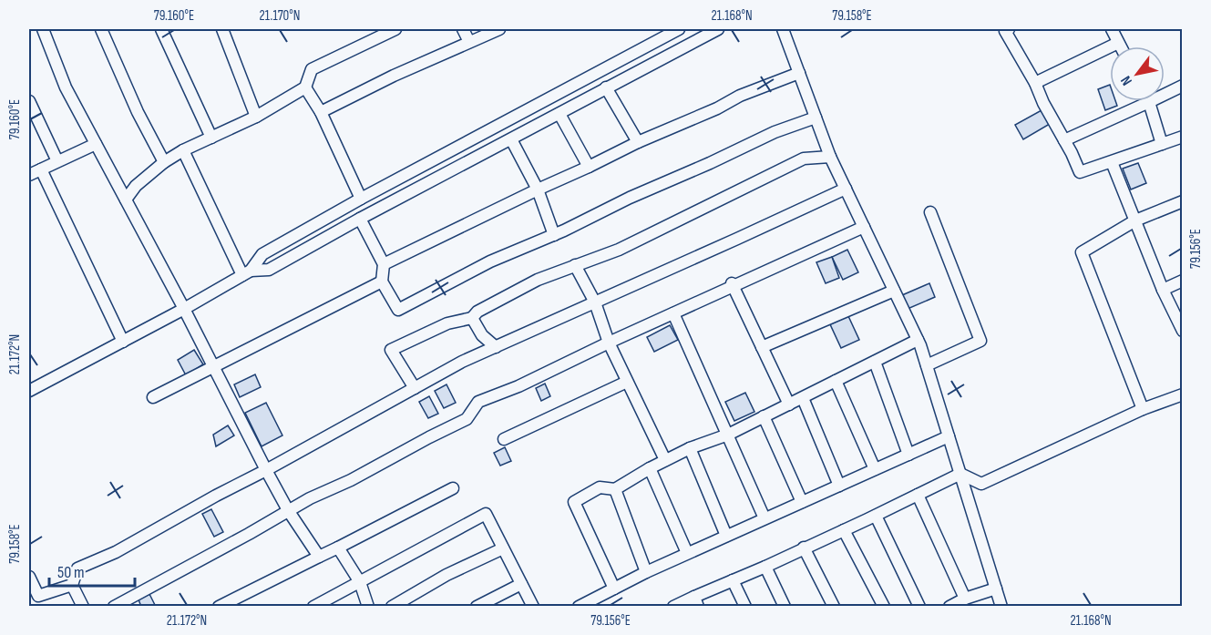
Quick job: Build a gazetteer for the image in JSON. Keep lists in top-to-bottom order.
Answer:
{
  "scale_bar": "50 m",
  "north": "bottom left",
  "coordinates": [
    "79.160°E",
    "21.170°N",
    "21.168°N",
    "79.158°E",
    "79.156°E",
    "21.172°N"
  ]
}
